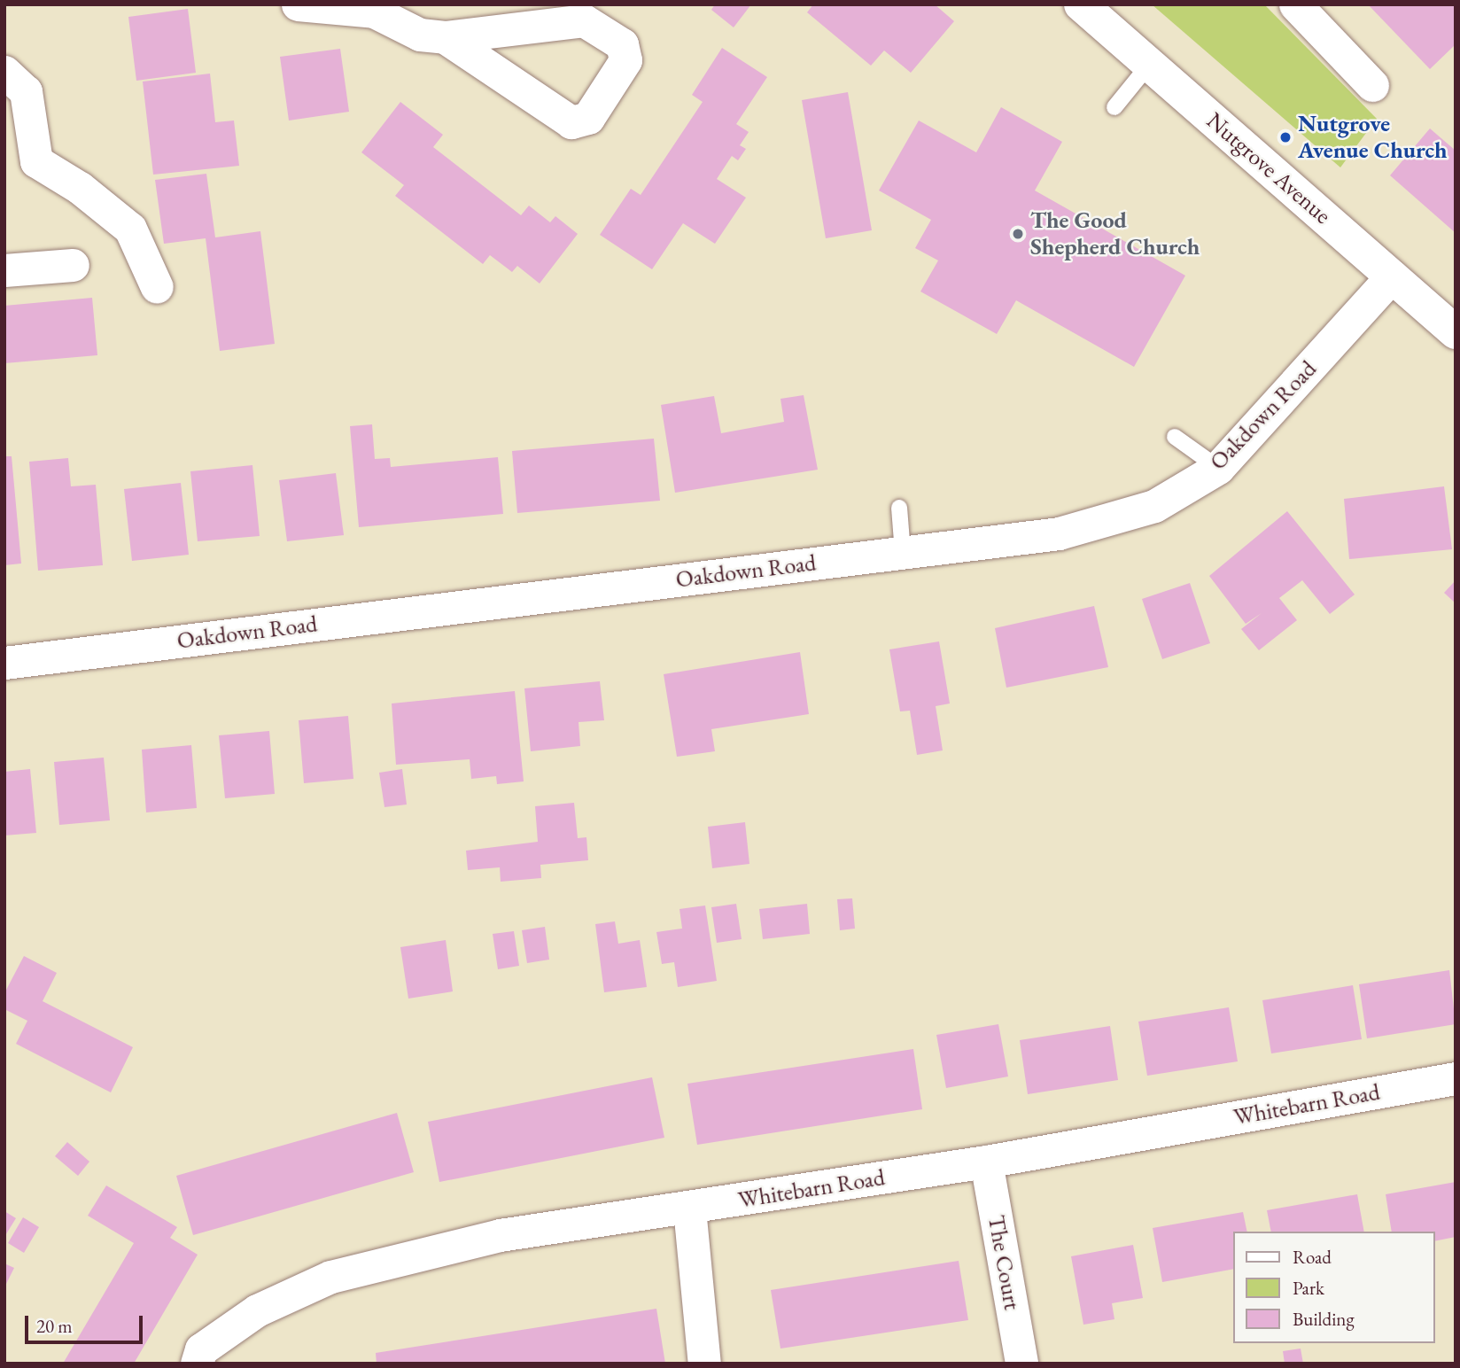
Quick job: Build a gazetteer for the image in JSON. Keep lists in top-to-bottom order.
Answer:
{
  "streets": {
    "main road": ["Nutgrove Avenue"],
    "street": ["Oakdown Road", "Whitebarn Road", "The Court"]
  },
  "crossings": [
    ["Nutgrove Avenue", "Oakdown Road"],
    ["Whitebarn Road", "The Court"]
  ],
  "places": ["Nutgrove Avenue Church", "The Good Shepherd Church"],
  "legend": ["Road", "Park", "Building"],
  "scale_bar": "20 m"
}
